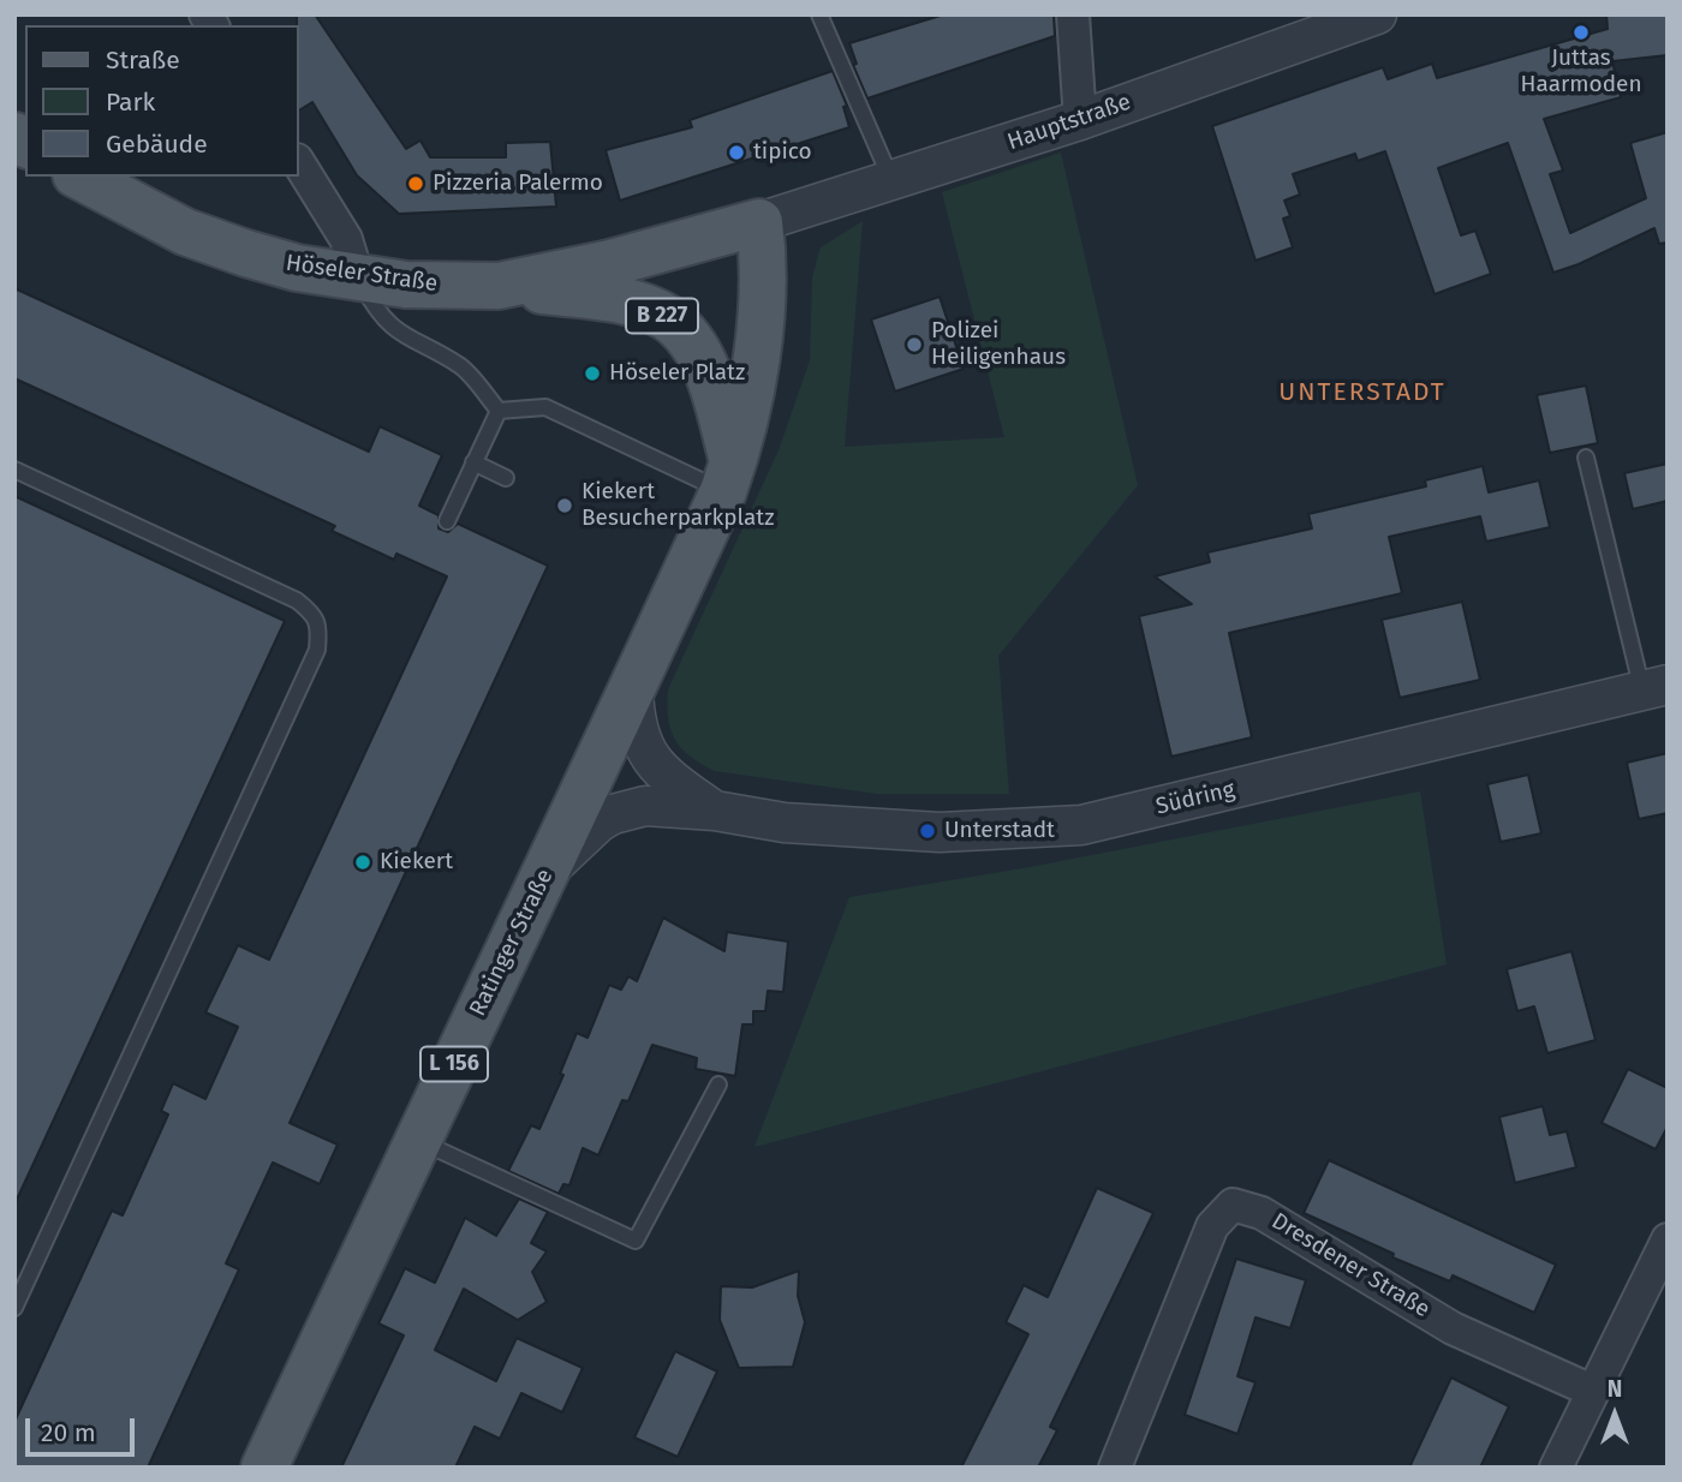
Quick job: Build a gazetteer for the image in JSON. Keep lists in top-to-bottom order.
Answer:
{
  "streets": {
    "main road": [
      "Höseler Straße",
      "B 227",
      "Ratinger Straße",
      "L 156"
    ],
    "street": ["Hauptstraße", "Südring", "Dresdener Straße"]
  },
  "crossings": [
    ["Hauptstraße", "Höseler Straße"],
    ["Hauptstraße", "Ratinger Straße"],
    ["Höseler Straße", "B 227"],
    ["Höseler Straße", "Ratinger Straße"],
    ["B 227", "Ratinger Straße"],
    ["Südring", "Ratinger Straße"]
  ],
  "districts": ["UNTERSTADT"],
  "places": [
    "Juttas Haarmoden",
    "tipico",
    "Pizzeria Palermo",
    "Polizei Heiligenhaus",
    "Höseler Platz",
    "Kiekert Besucherparkplatz",
    "Unterstadt",
    "Kiekert"
  ],
  "legend": ["Straße", "Park", "Gebäude"],
  "scale_bar": "20 m",
  "north": "top"
}
